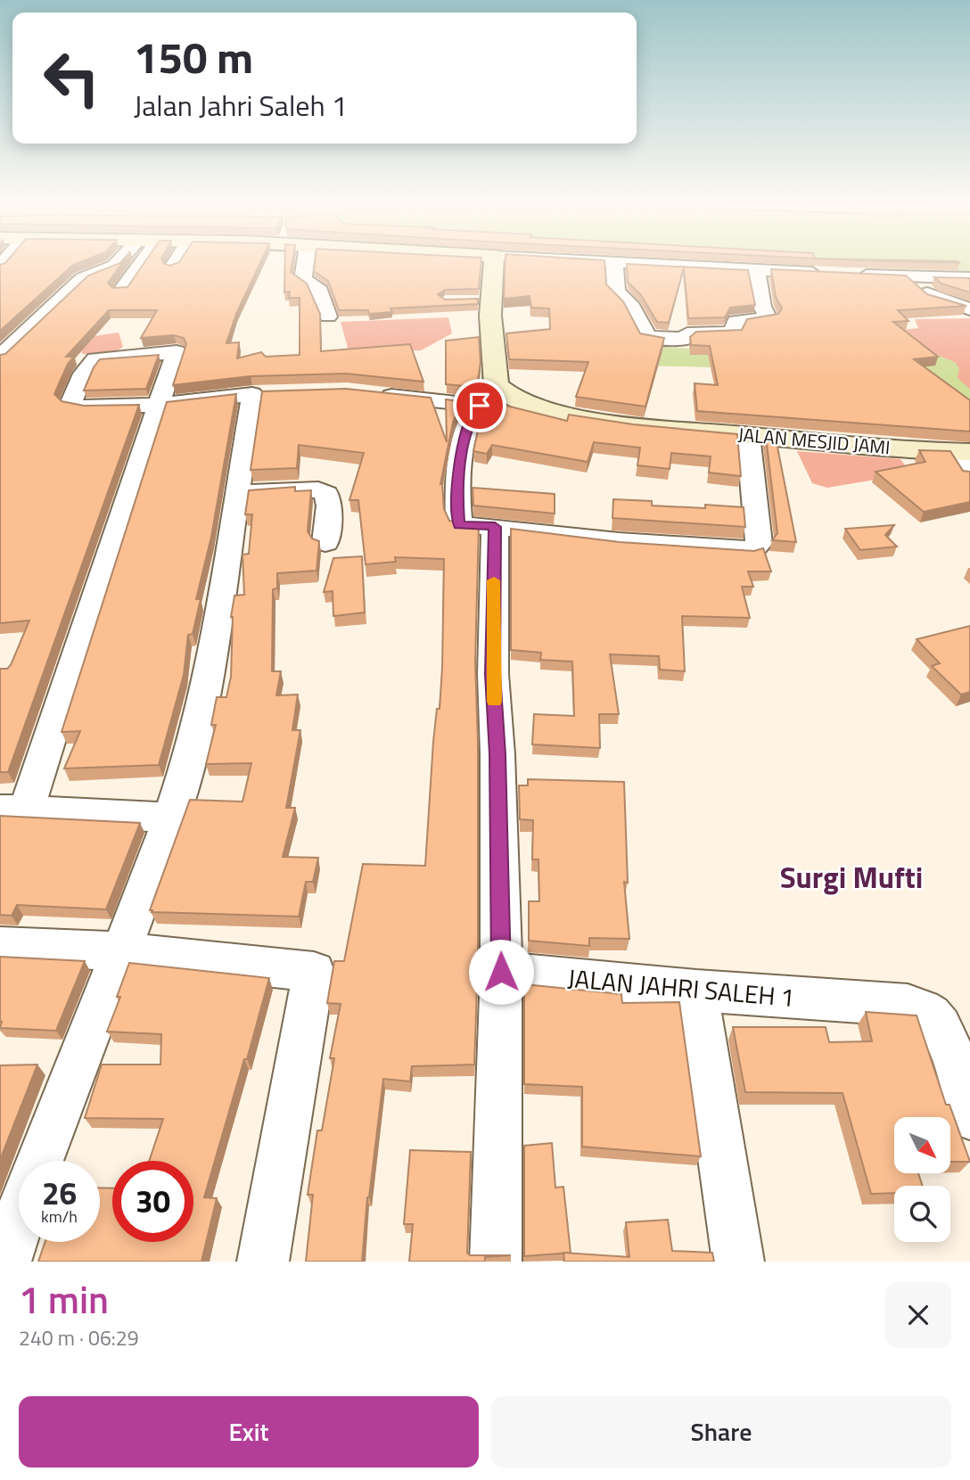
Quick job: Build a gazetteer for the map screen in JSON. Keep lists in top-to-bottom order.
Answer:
{
  "streets": {
    "street": ["JALAN MESJID JAMI", "JALAN JAHRI SALEH 1"]
  },
  "districts": ["Surgi Mufti"],
  "north": "bottom right",
  "page": {
    "turn": ["150 m", "Jalan Jahri Saleh 1"],
    "speed": "26 km/h",
    "limit": "30",
    "heading": ["1 min", "240 m · 06:29"],
    "buttons": ["Exit", "Share"]
  }
}
